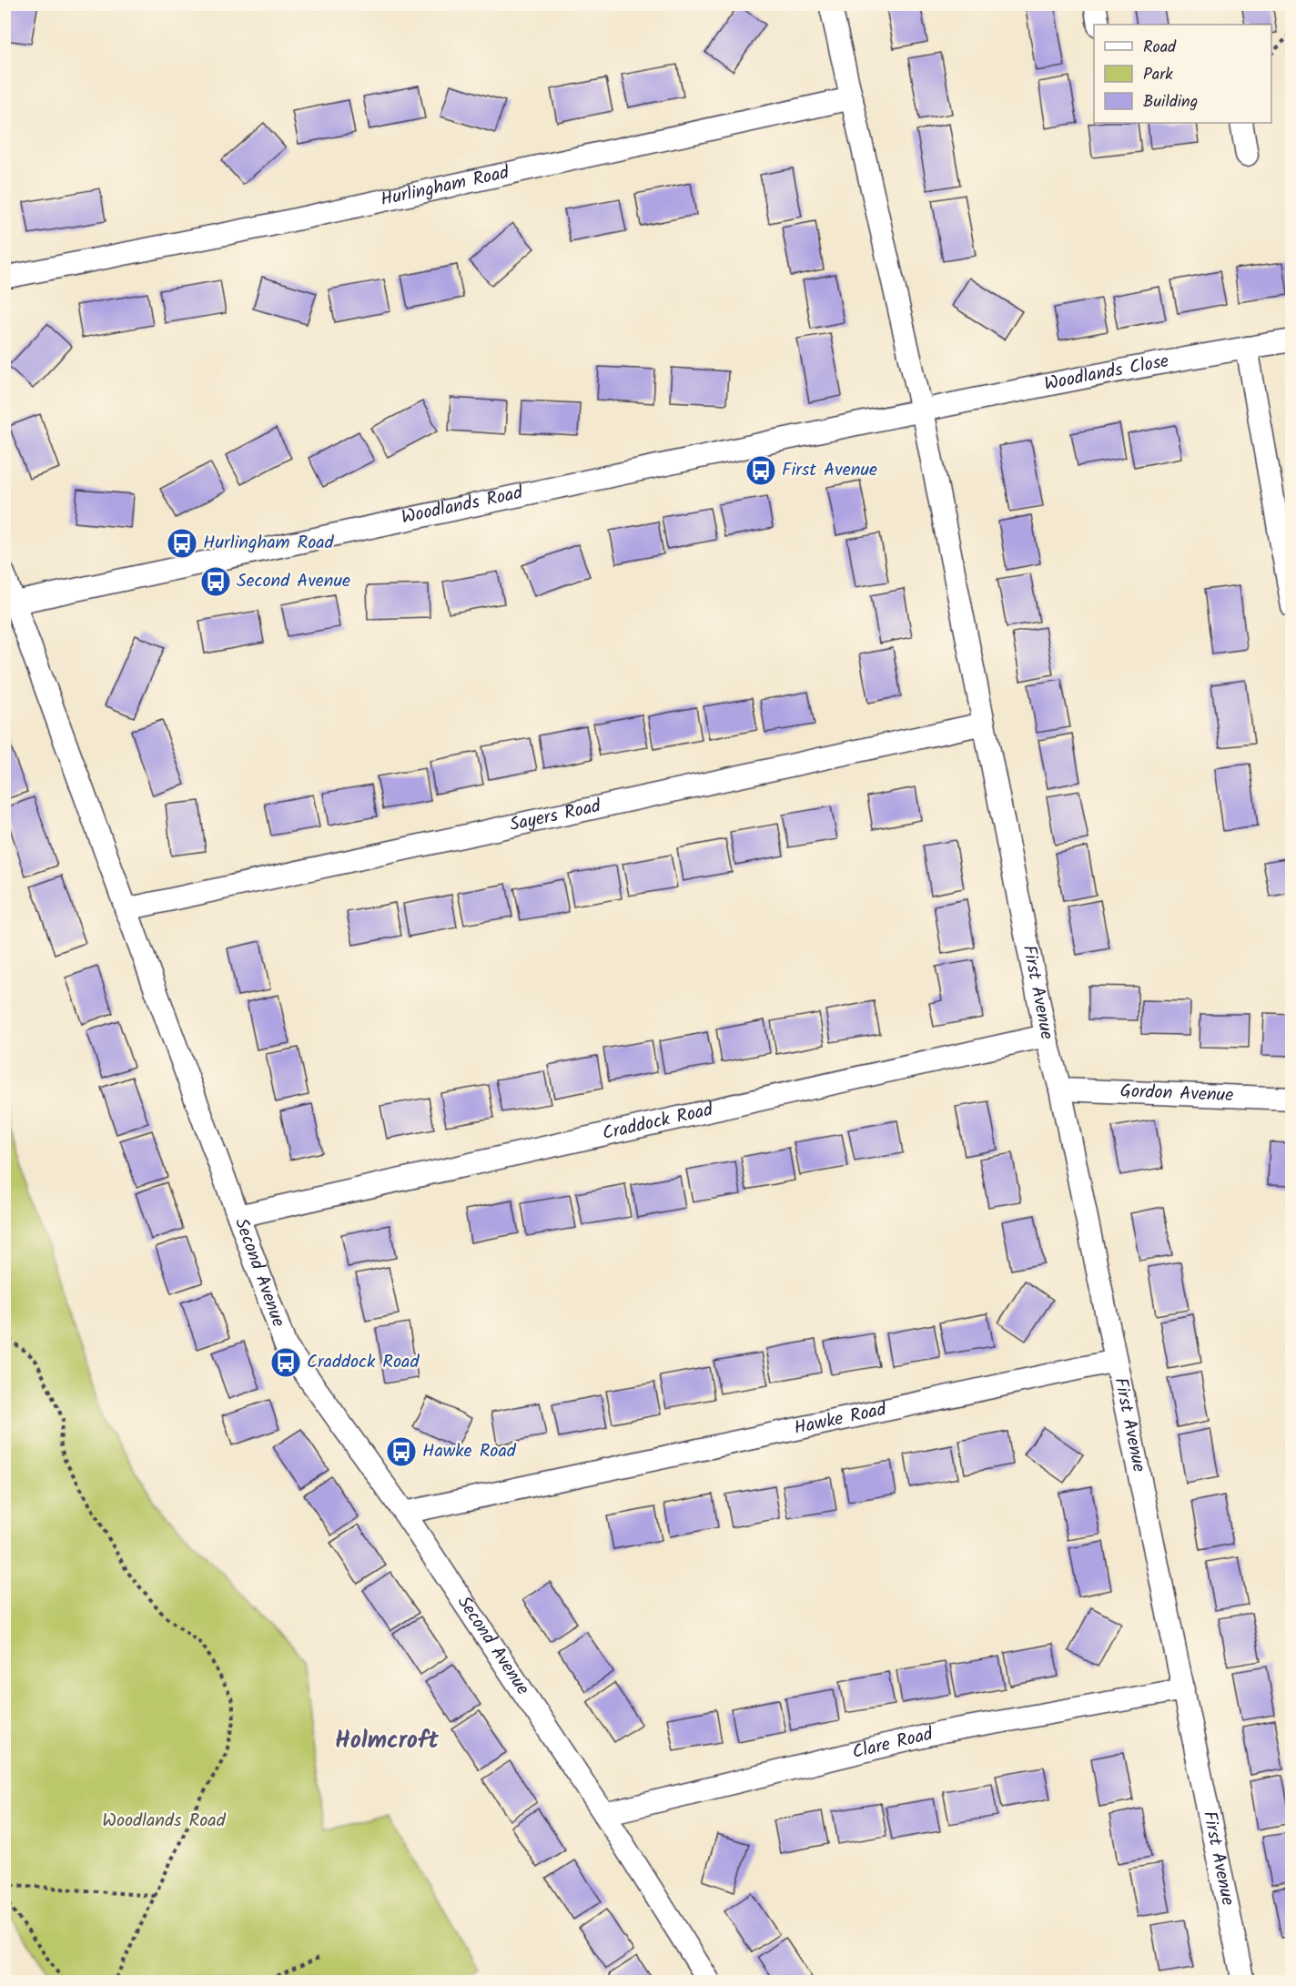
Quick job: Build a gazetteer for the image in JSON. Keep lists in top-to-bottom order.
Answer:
{
  "streets": {
    "street": [
      "Hurlingham Road",
      "Woodlands Close",
      "Woodlands Road",
      "Sayers Road",
      "First Avenue",
      "Gordon Avenue",
      "Craddock Road",
      "Second Avenue",
      "Hawke Road",
      "Clare Road"
    ]
  },
  "crossings": [
    ["Hurlingham Road", "First Avenue"],
    ["Woodlands Close", "Woodlands Road"],
    ["Woodlands Close", "First Avenue"],
    ["Woodlands Road", "First Avenue"],
    ["Woodlands Road", "Second Avenue"],
    ["Sayers Road", "First Avenue"],
    ["Sayers Road", "Second Avenue"],
    ["First Avenue", "Gordon Avenue"],
    ["First Avenue", "Craddock Road"],
    ["First Avenue", "Hawke Road"],
    ["First Avenue", "Clare Road"],
    ["Craddock Road", "Second Avenue"],
    ["Second Avenue", "Hawke Road"],
    ["Second Avenue", "Clare Road"]
  ],
  "districts": ["Holmcroft"],
  "parks": ["Woodlands Road"],
  "places": {
    "bus stop": [
      "First Avenue",
      "Hurlingham Road",
      "Second Avenue",
      "Craddock Road",
      "Hawke Road"
    ]
  },
  "legend": ["Road", "Park", "Building"]
}
